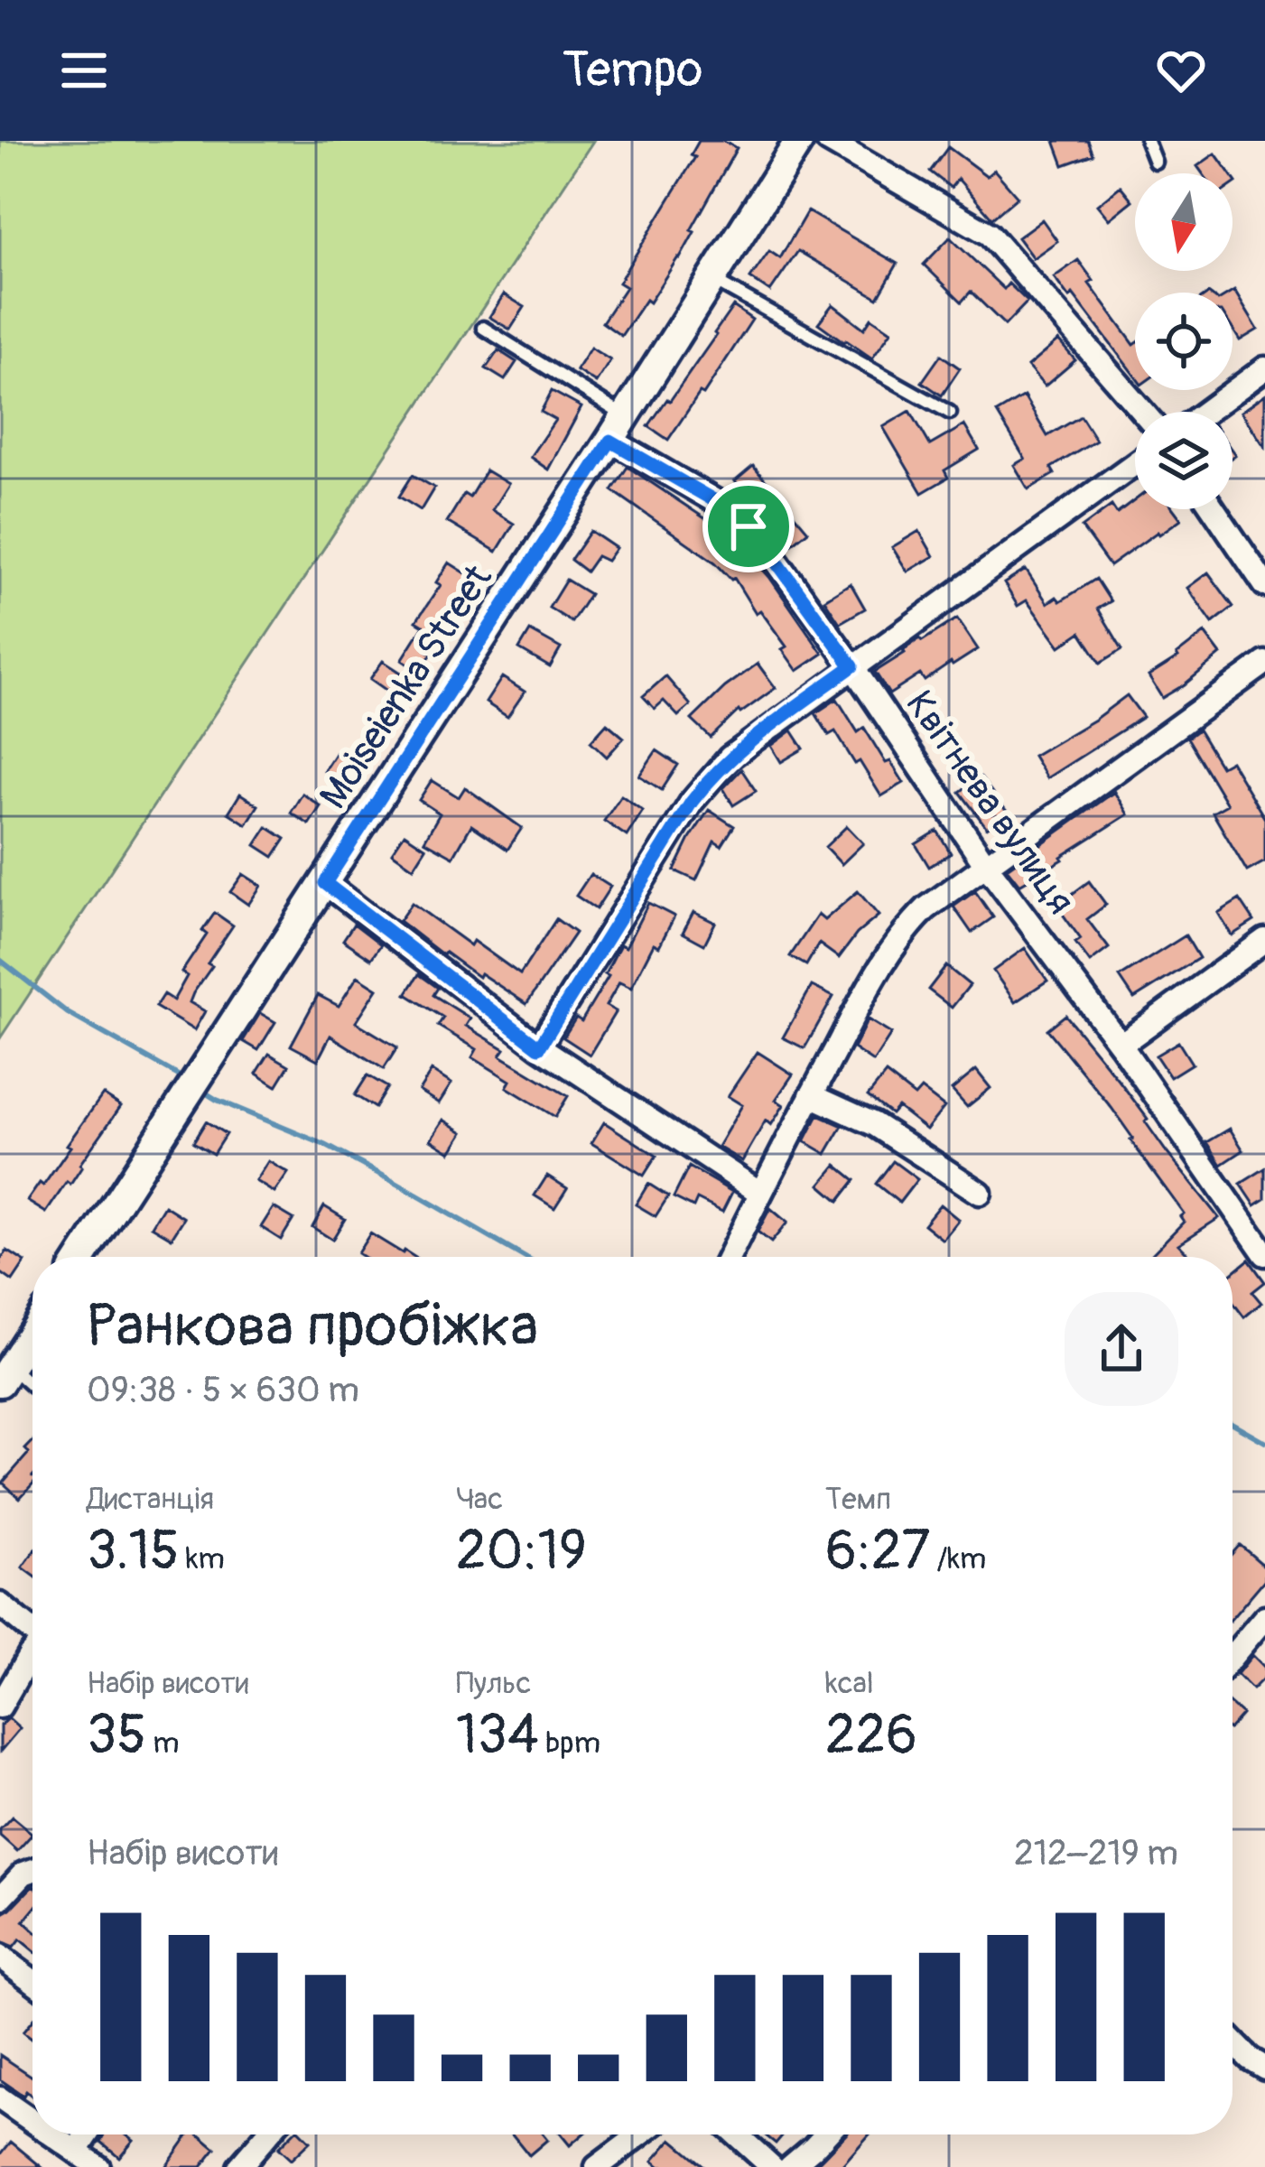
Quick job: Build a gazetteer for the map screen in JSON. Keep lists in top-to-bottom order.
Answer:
{
  "streets": {
    "street": ["Moiseienka Street", "Квітнева вулиця"]
  },
  "crossings": [
    ["Moiseienka Street", "Квітнева вулиця"]
  ],
  "north": "bottom",
  "page": {
    "header": "Tempo",
    "heading": ["Ранкова пробіжка", "09:38 · 5 × 630 m"],
    "stats": [
      ["Дистанція", "3.15 km"],
      ["Час", "20:19"],
      ["Темп", "6:27 /km"],
      ["Набір висоти", "35 m"],
      ["Пульс", "134 bpm"],
      ["kcal", "226"]
    ],
    "chart": ["Набір висоти", "212–219 m"]
  }
}
